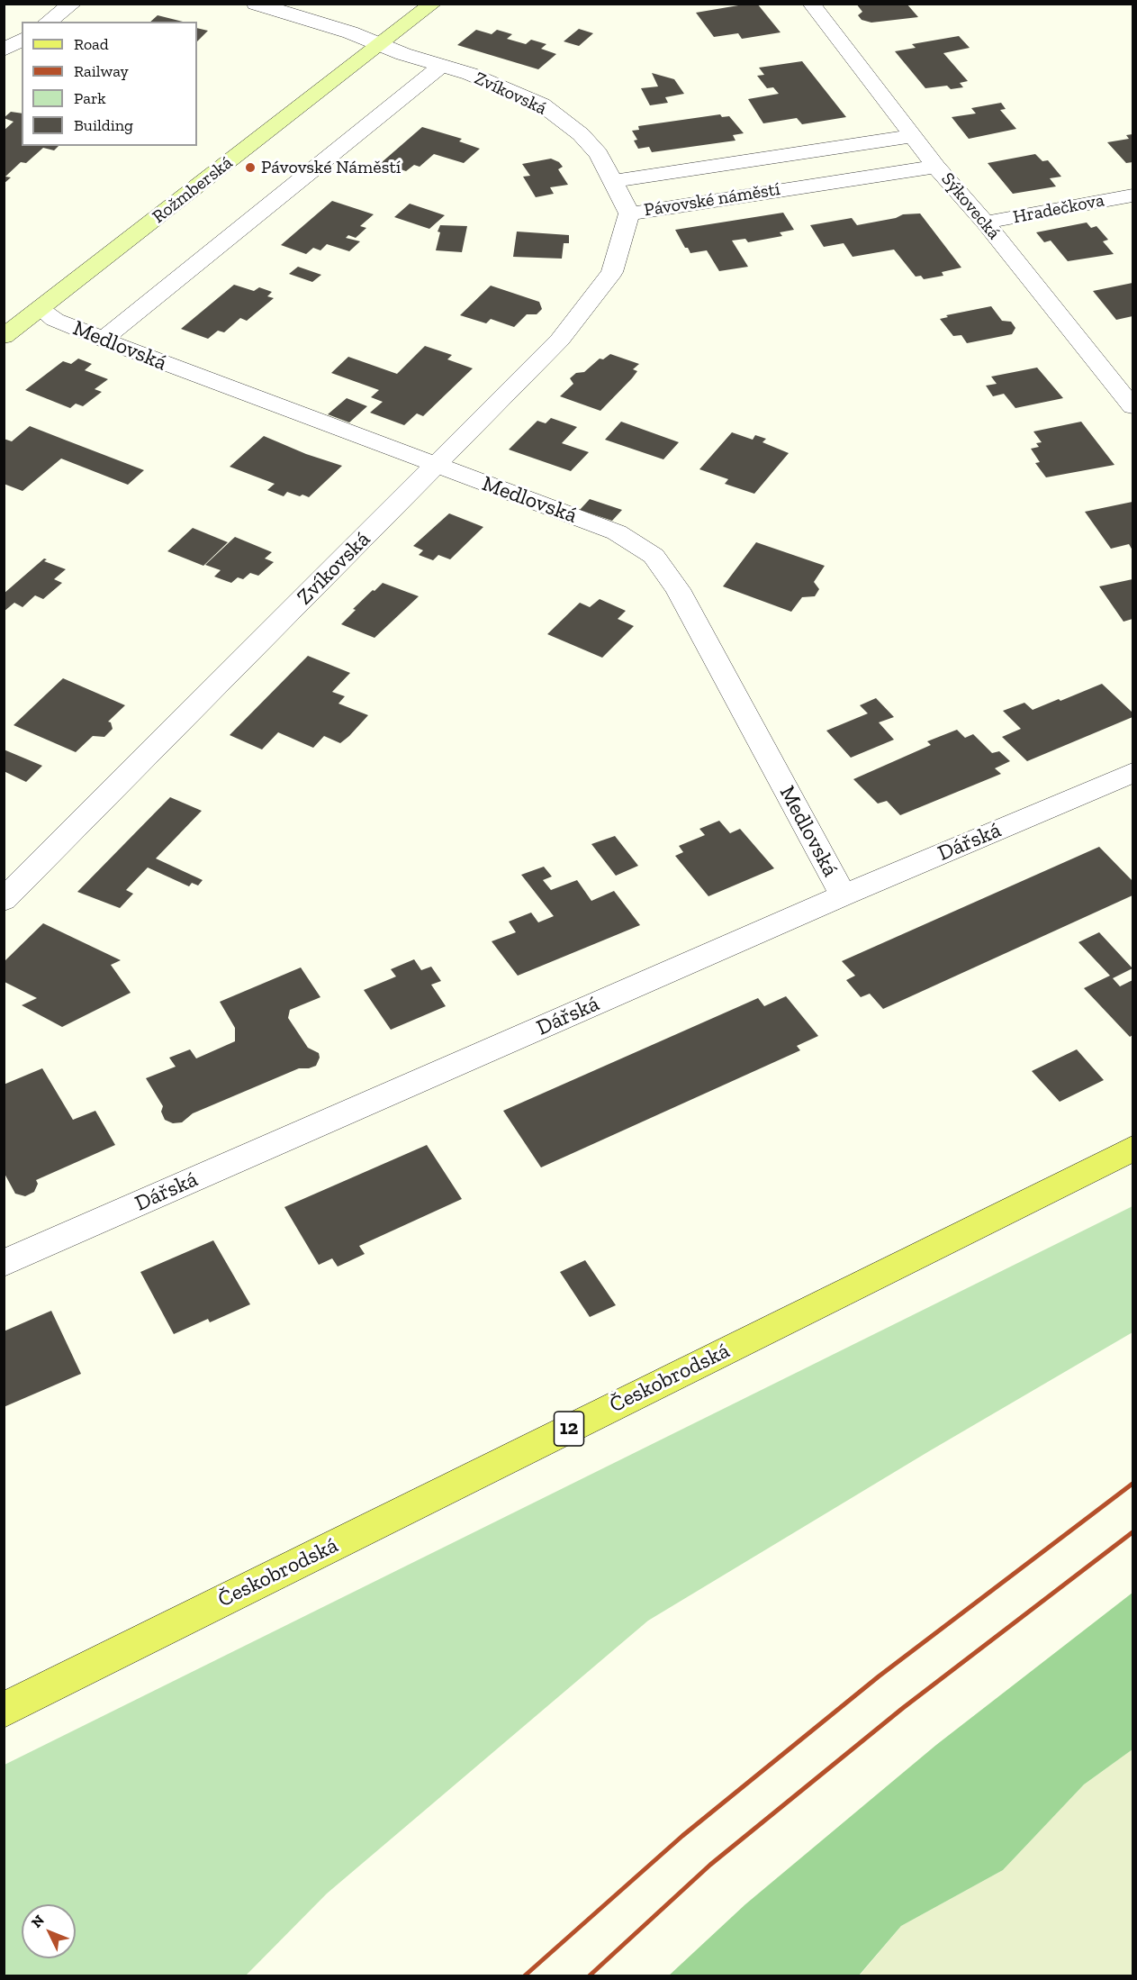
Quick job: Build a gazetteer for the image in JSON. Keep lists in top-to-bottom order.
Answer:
{
  "streets": {
    "main road": ["Českobrodská", "12"],
    "street": [
      "Zvíkovská",
      "Rožmberská",
      "Pávovské náměstí",
      "Sýkovecká",
      "Hradečkova",
      "Medlovská",
      "Dářská"
    ]
  },
  "crossings": [
    ["Zvíkovská", "Rožmberská"],
    ["Zvíkovská", "Pávovské náměstí"],
    ["Zvíkovská", "Medlovská"],
    ["Rožmberská", "Medlovská"],
    ["Pávovské náměstí", "Sýkovecká"],
    ["Sýkovecká", "Hradečkova"],
    ["Medlovská", "Dářská"]
  ],
  "places": ["Pávovské Náměstí"],
  "legend": [
    "Road",
    "Railway",
    "Park",
    "Building"
  ],
  "north": "top left"
}
